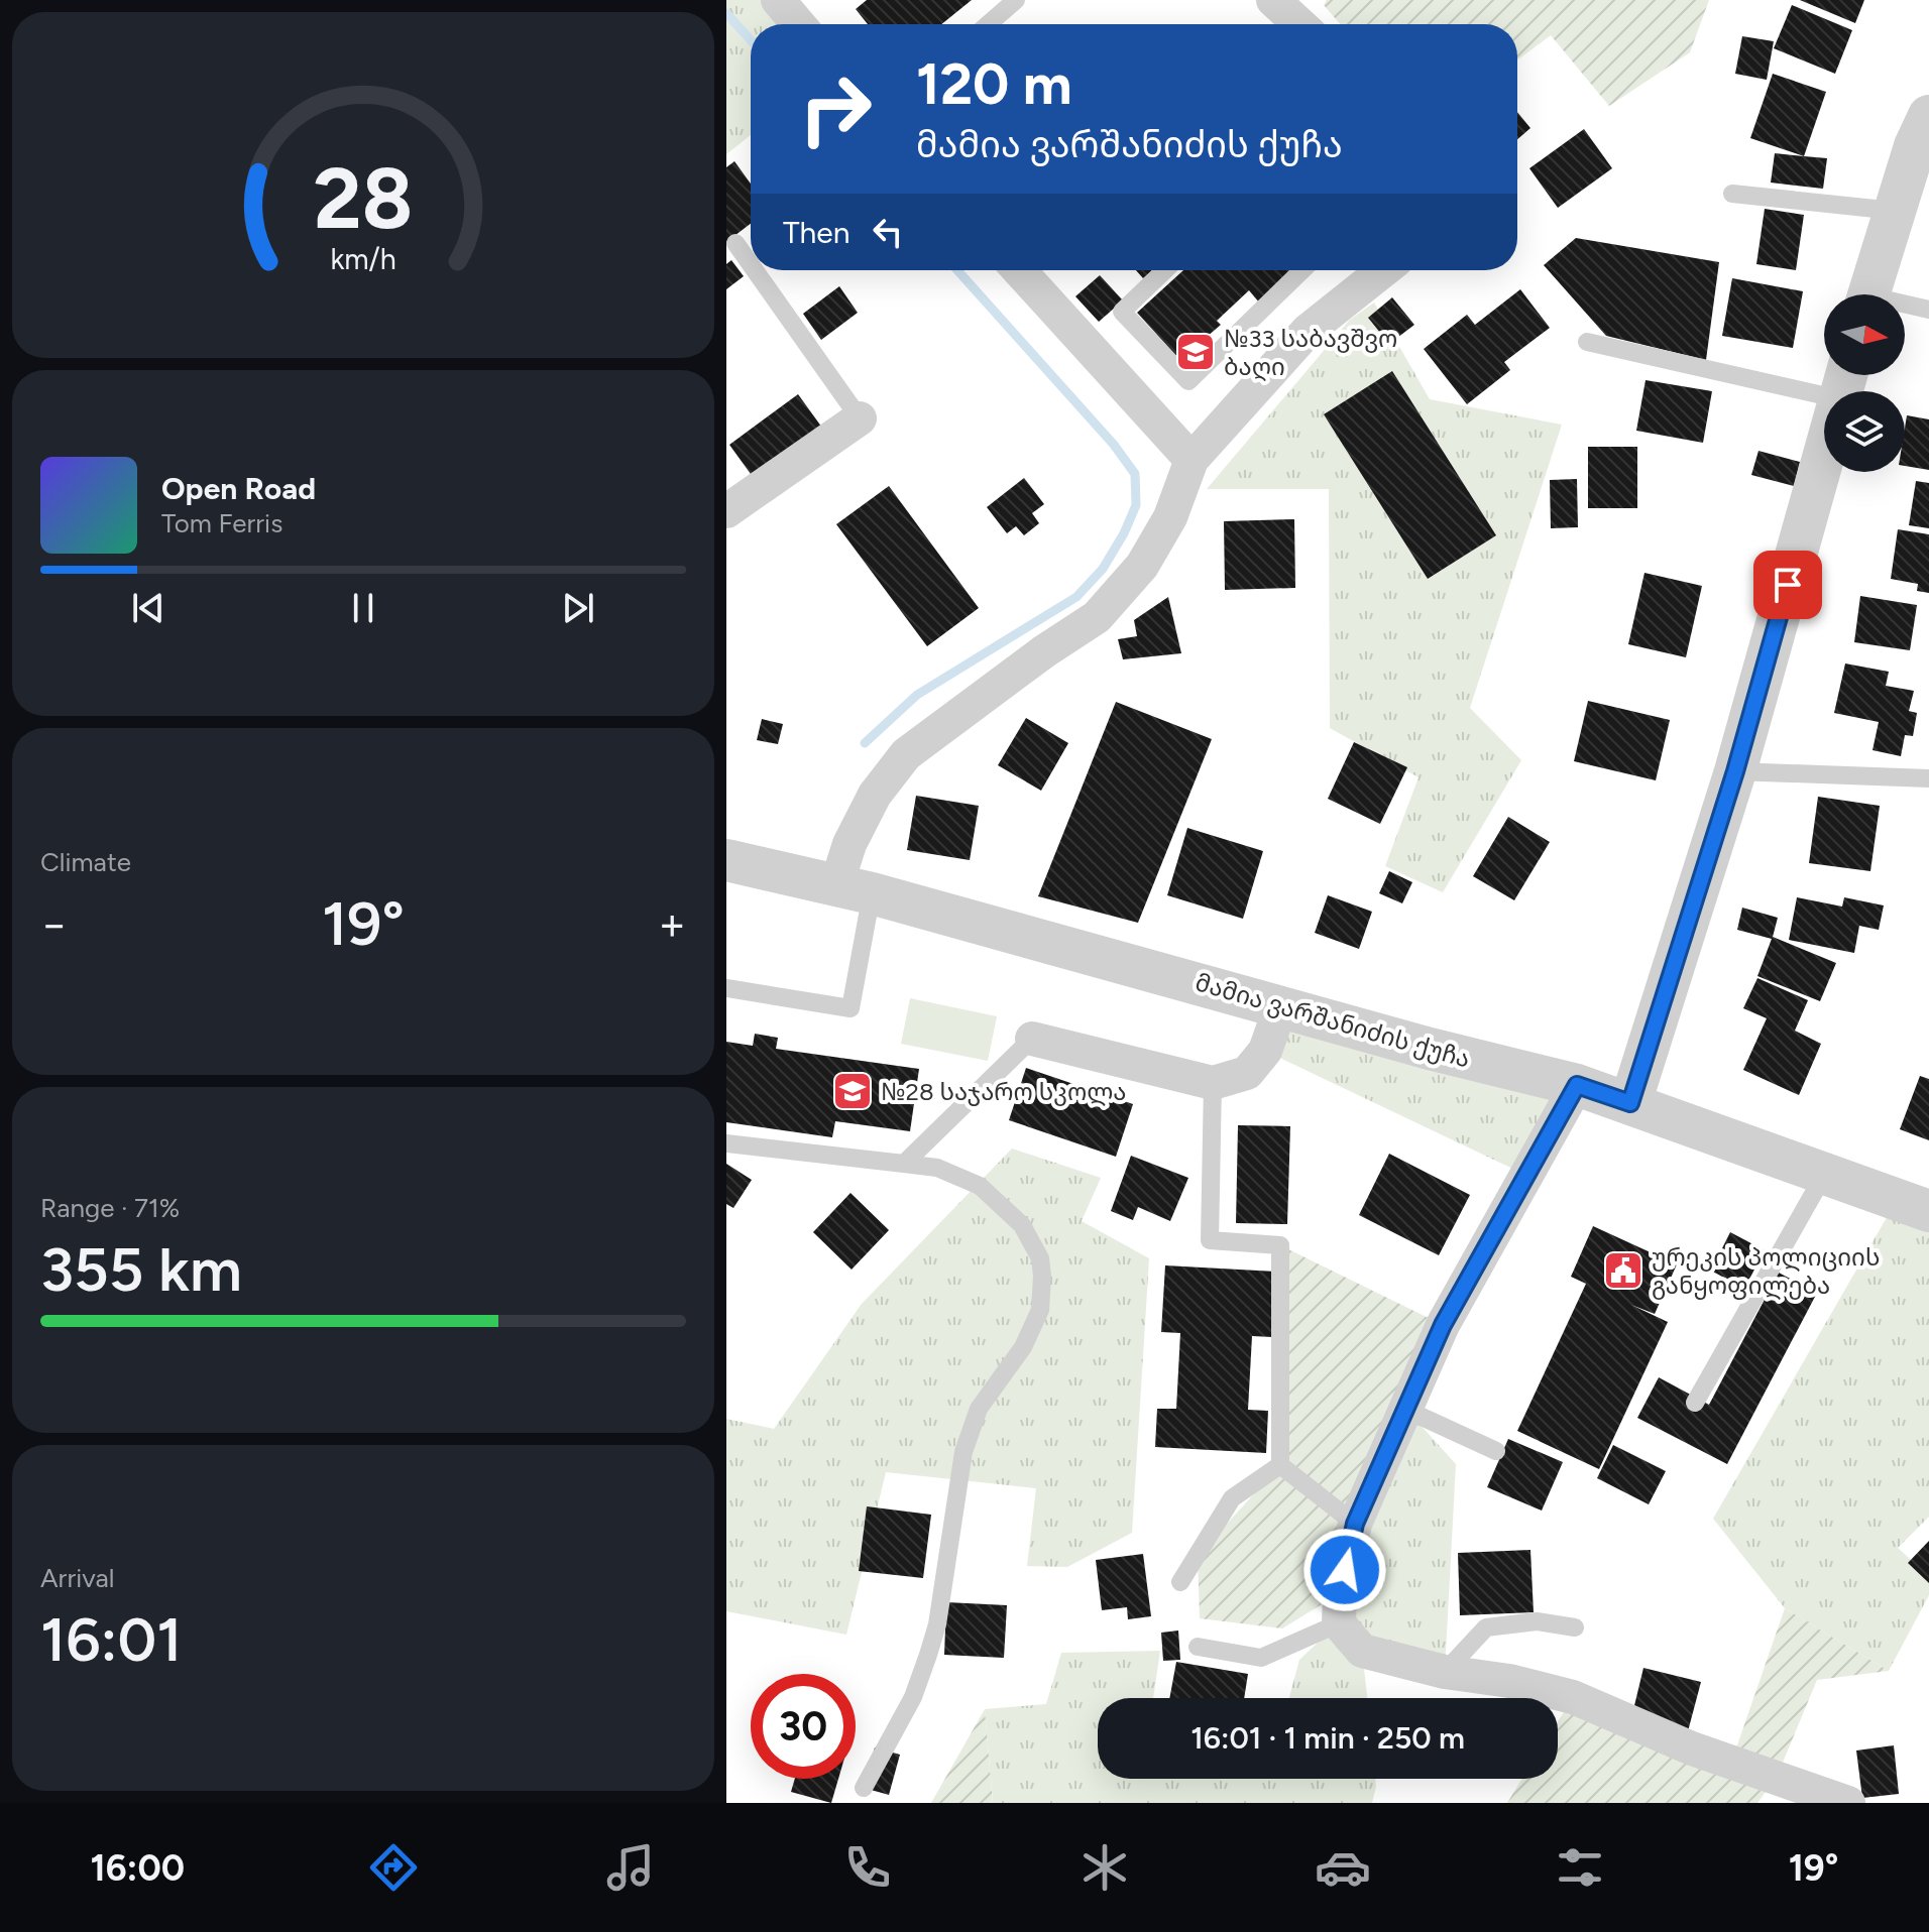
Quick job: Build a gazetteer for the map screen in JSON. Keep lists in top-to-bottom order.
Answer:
{
  "streets": {
    "street": ["მამია ვარშანიძის ქუჩა"]
  },
  "places": {
    "school or university": ["№33 საბავშვო ბაღი", "№28 საჯარო სკოლა"],
    "public building": ["ურეკის პოლიციის განყოფილება"]
  },
  "north": "right",
  "page": {
    "turn": ["120 m", "მამია ვარშანიძის ქუჩა"],
    "then": "Then",
    "song": ["Open Road", "Tom Ferris"],
    "tile": [
      "Climate",
      ["Range · 71%", "355 km"],
      ["Arrival", "16:01"]
    ],
    "heat": ["−", "19°", "+"],
    "limit": "30",
    "trip": "16:01 · 1 min · 250 m",
    "tabs": ["16:00", "19°"],
    "gauge": ["28", "km/h"]
  }
}
